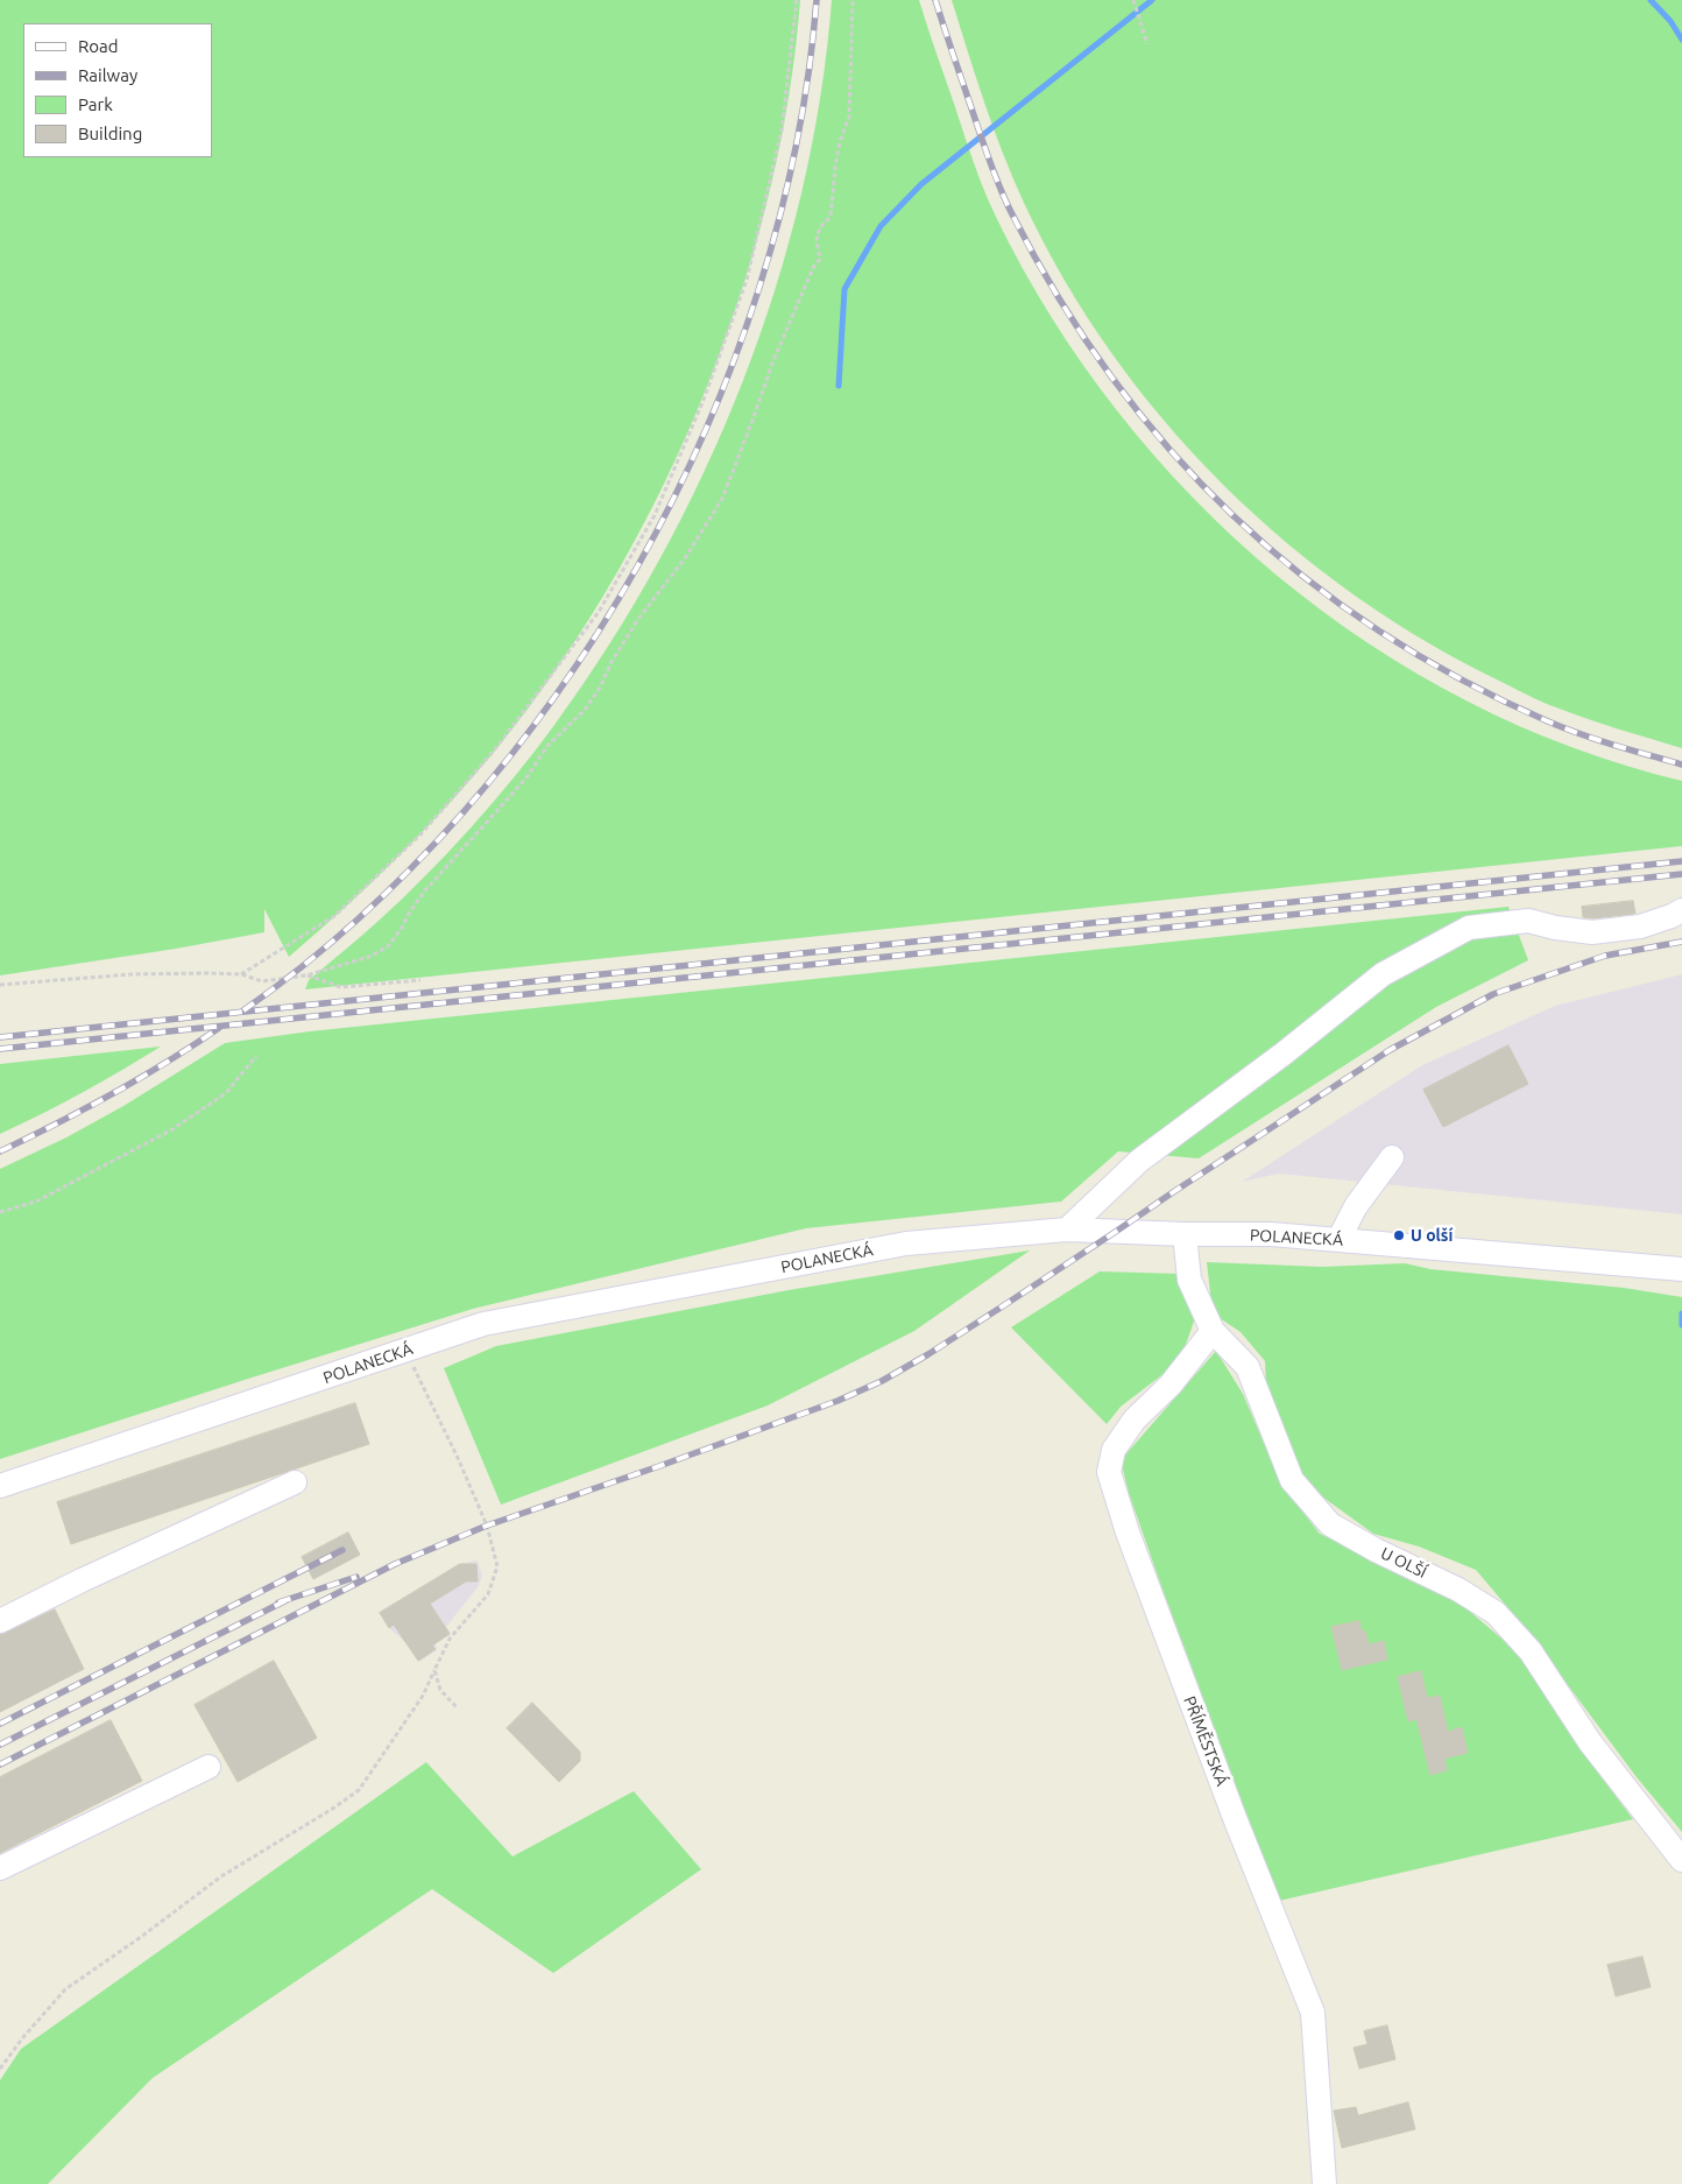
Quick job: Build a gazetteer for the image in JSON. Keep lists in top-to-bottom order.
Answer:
{
  "streets": {
    "street": ["POLANECKÁ", "U OLŠÍ", "PŘÍMĚSTSKÁ"]
  },
  "crossings": [
    ["POLANECKÁ", "U OLŠÍ"],
    ["U OLŠÍ", "PŘÍMĚSTSKÁ"]
  ],
  "places": ["U olší"],
  "legend": [
    "Road",
    "Railway",
    "Park",
    "Building"
  ]
}
